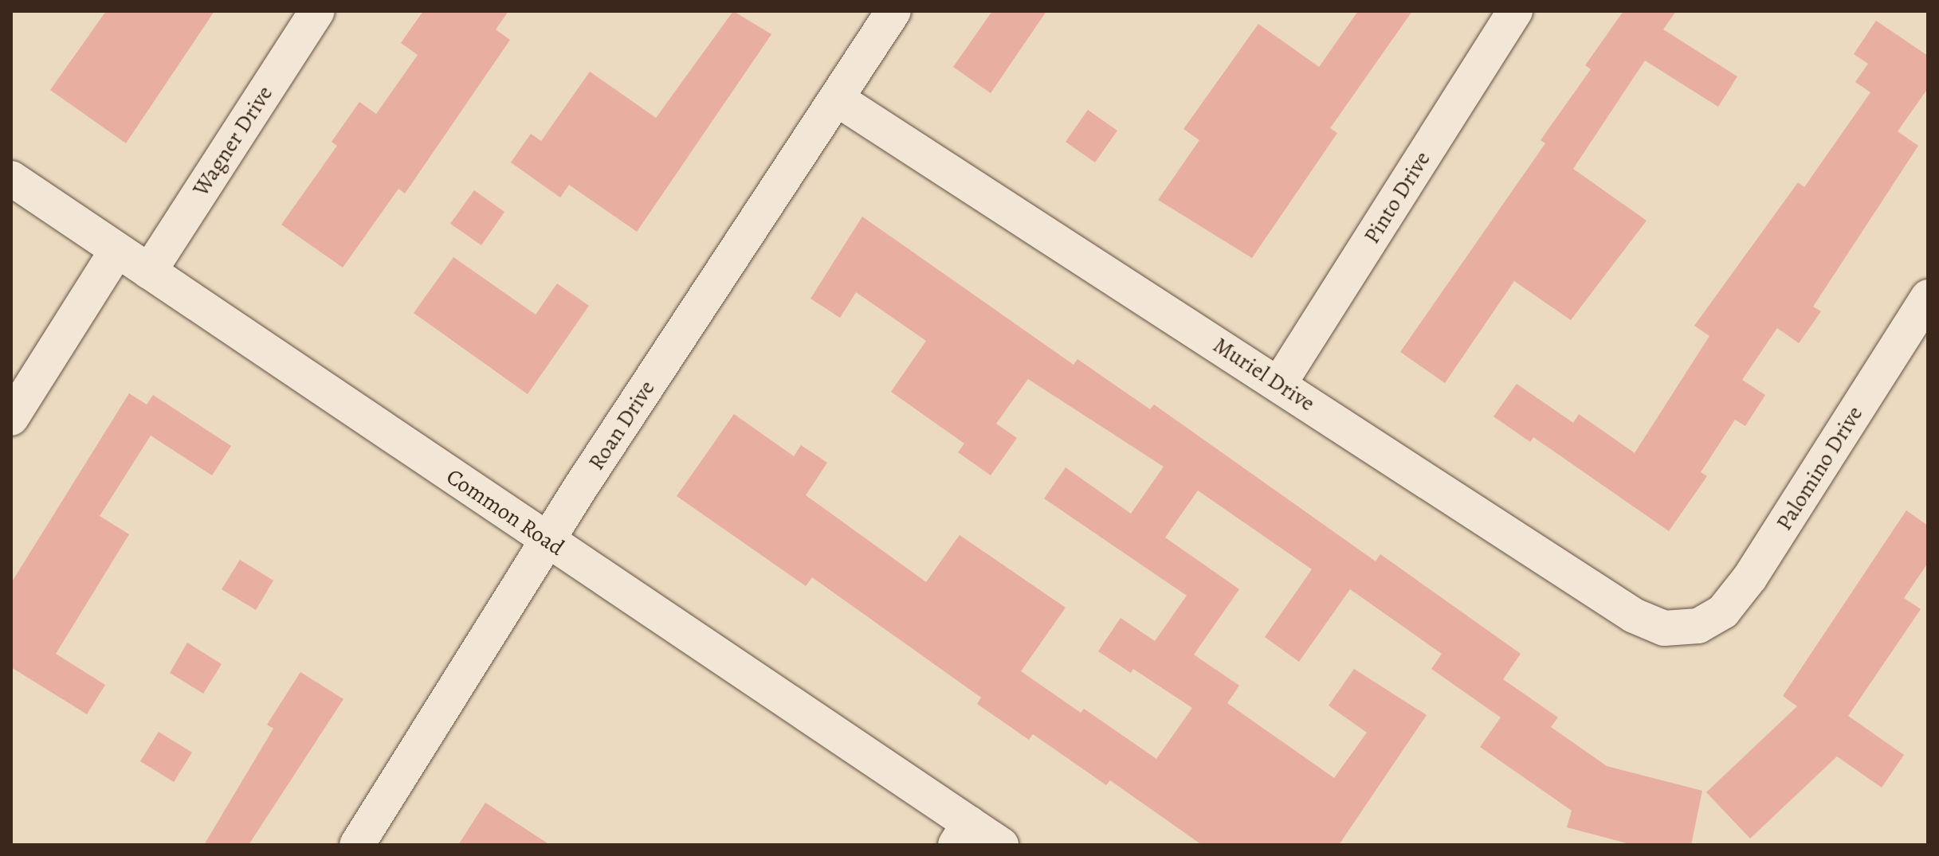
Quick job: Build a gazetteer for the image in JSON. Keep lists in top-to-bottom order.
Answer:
{
  "streets": {
    "street": [
      "Wagner Drive",
      "Pinto Drive",
      "Muriel Drive",
      "Roan Drive",
      "Palomino Drive",
      "Common Road"
    ]
  },
  "crossings": [
    ["Wagner Drive", "Common Road"],
    ["Pinto Drive", "Muriel Drive"],
    ["Muriel Drive", "Roan Drive"],
    ["Muriel Drive", "Palomino Drive"],
    ["Roan Drive", "Common Road"]
  ]
}
